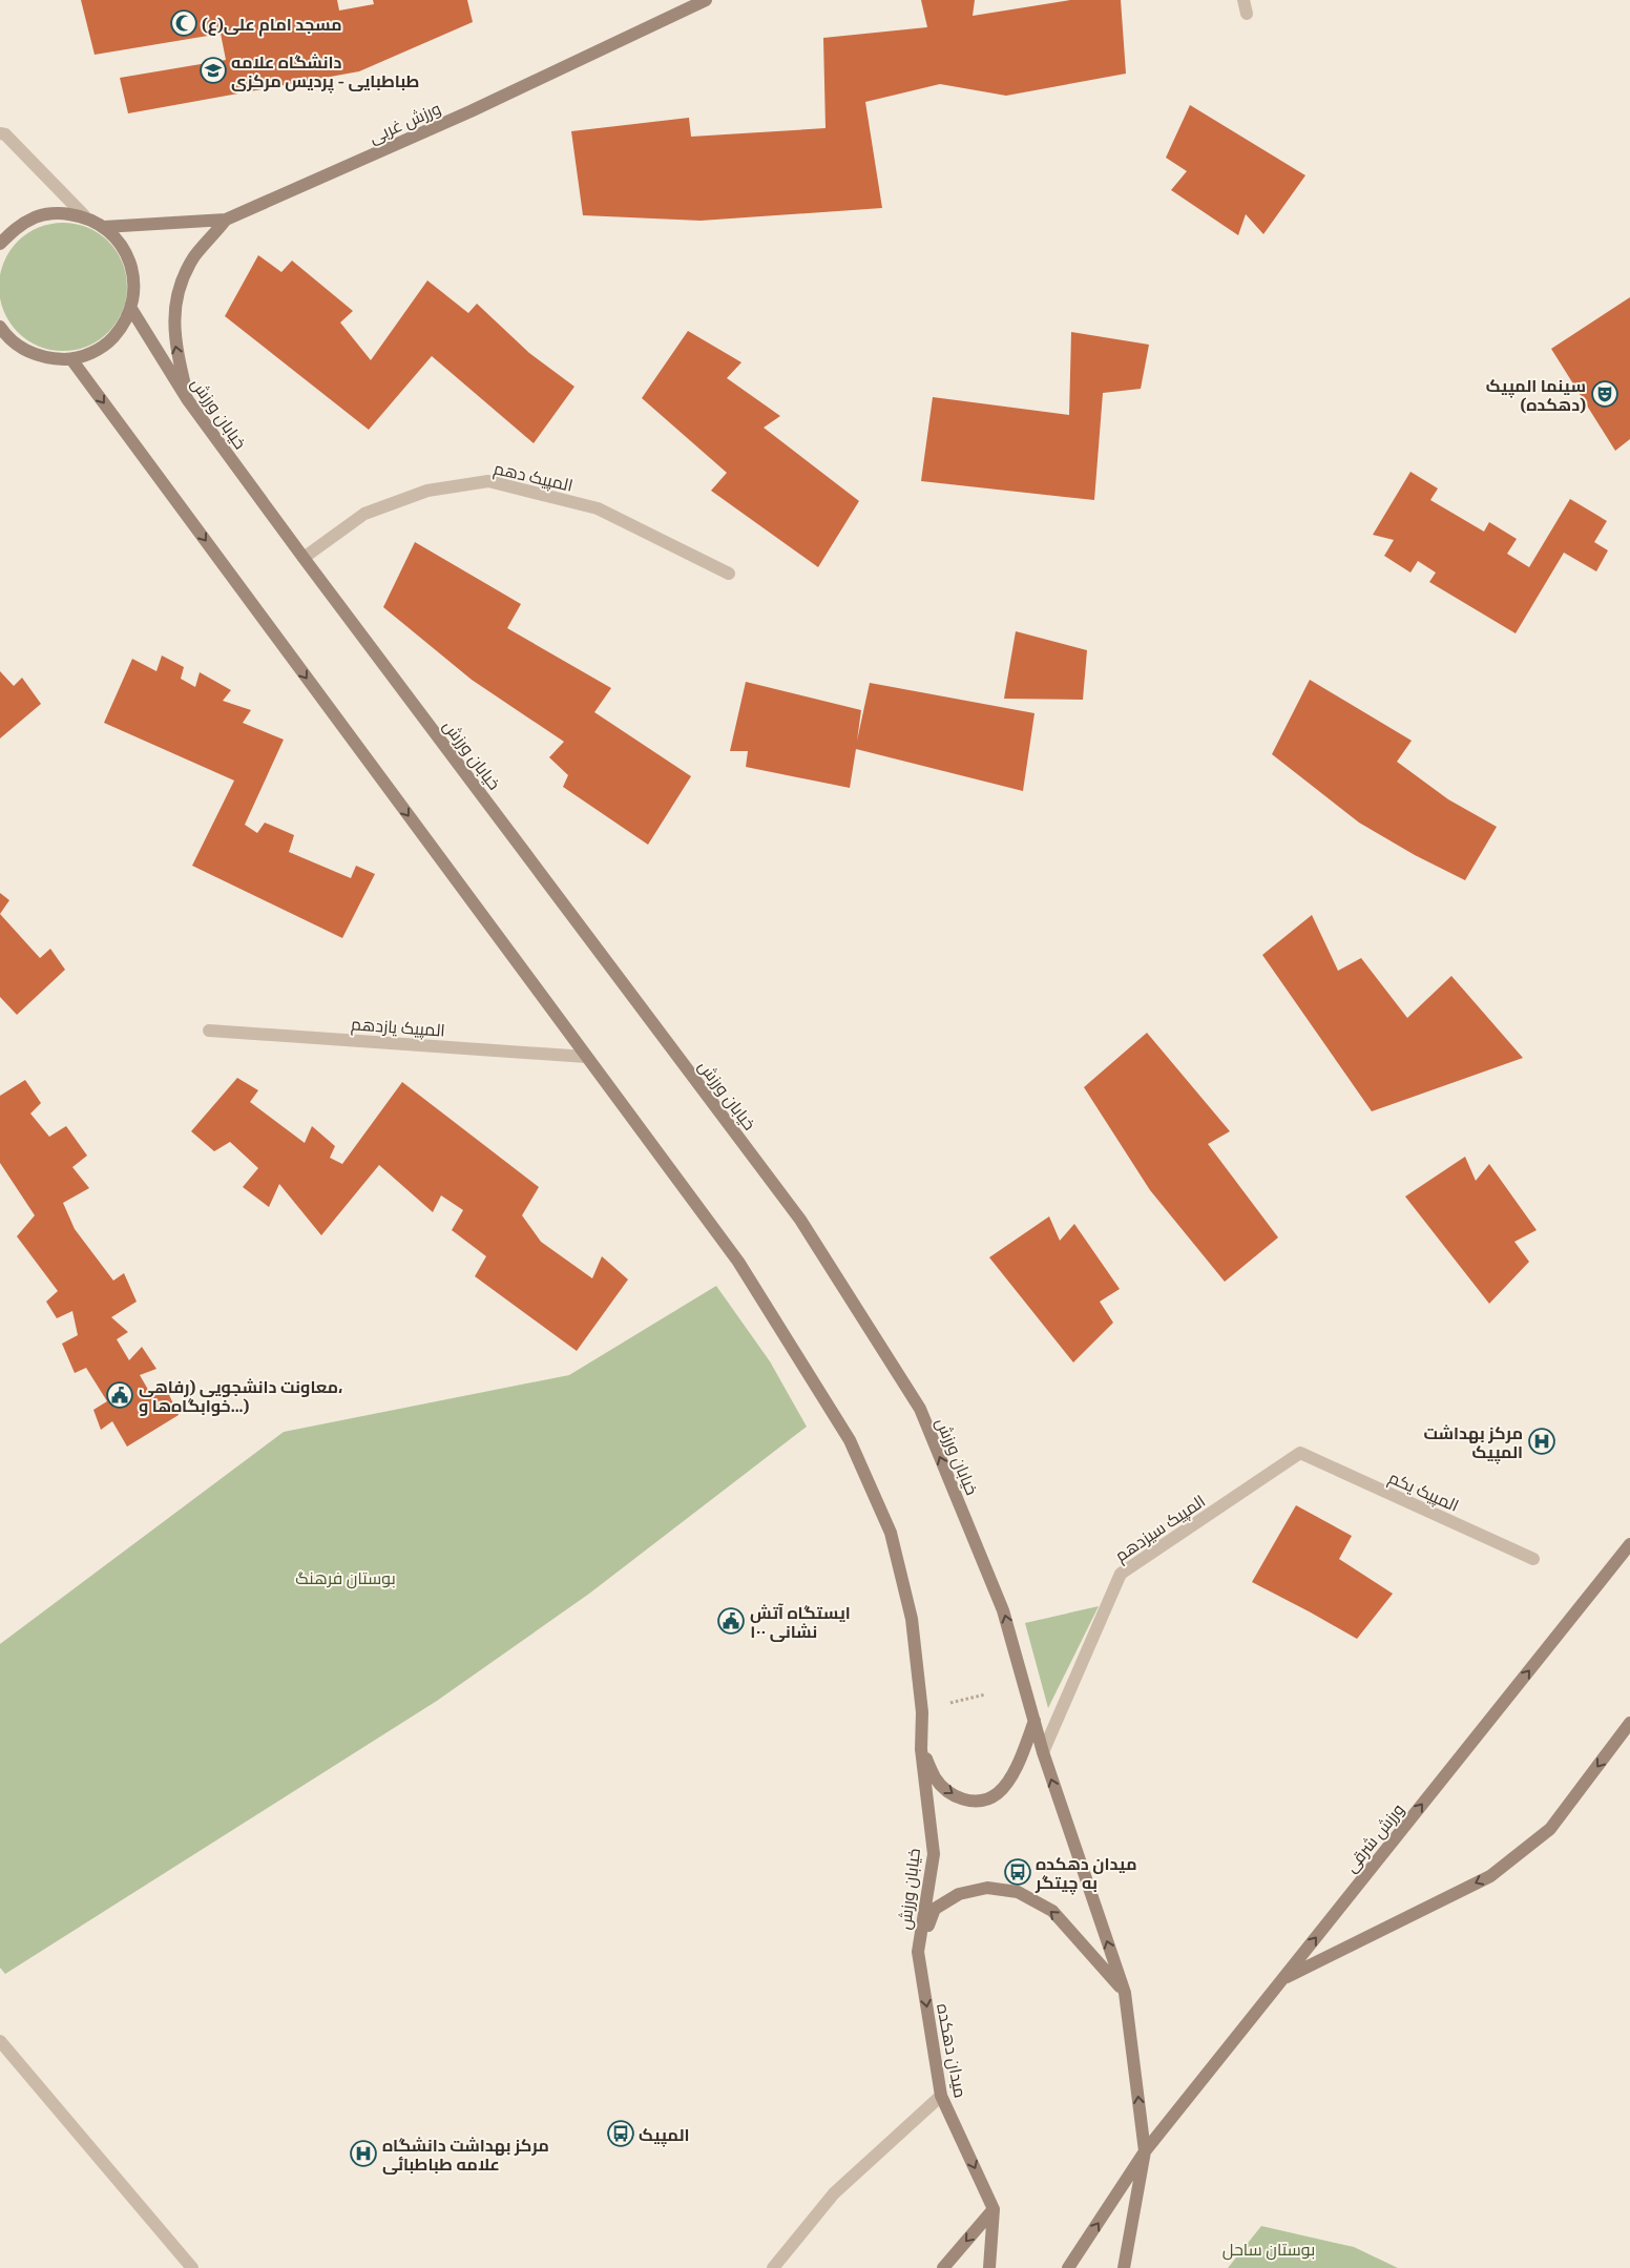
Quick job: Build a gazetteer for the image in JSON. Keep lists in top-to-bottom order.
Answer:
{
  "streets": {
    "main road": [
      "ورزش غربی",
      "خیابان ورزش",
      "ورزش شرقی",
      "میدان دهکده"
    ],
    "street": [
      "المپیک دهم",
      "المپیک یازدهم",
      "المپیک یکم",
      "المپیک سیزدهم"
    ]
  },
  "crossings": [
    ["خیابان ورزش", "المپیک دهم"],
    ["خیابان ورزش", "المپیک یازدهم"],
    ["خیابان ورزش", "المپیک سیزدهم"],
    ["خیابان ورزش", "میدان دهکده"],
    ["المپیک یکم", "المپیک سیزدهم"]
  ],
  "one_way": ["میدان دهکده"],
  "parks": ["بوستان فرهنگ", "بوستان ساحل"],
  "places": {
    "mosque": ["مسجد امام علی(ع)"],
    "school or university": ["دانشگاه علامه طباطبایی - پردیس مرکزی"],
    "theatre": ["سینما المپیک (دهکده)"],
    "public building": ["معاونت دانشجویی (رفاهی، خوابگاه‌ها و...)", "ایستگاه آتش نشانی ۱۰۰"],
    "hospital": ["مرکز بهداشت المپیک", "مرکز بهداشت دانشگاه علامه طباطبائی"],
    "bus stop": ["میدان دهکده به چیتگر", "المپیک"]
  }
}
